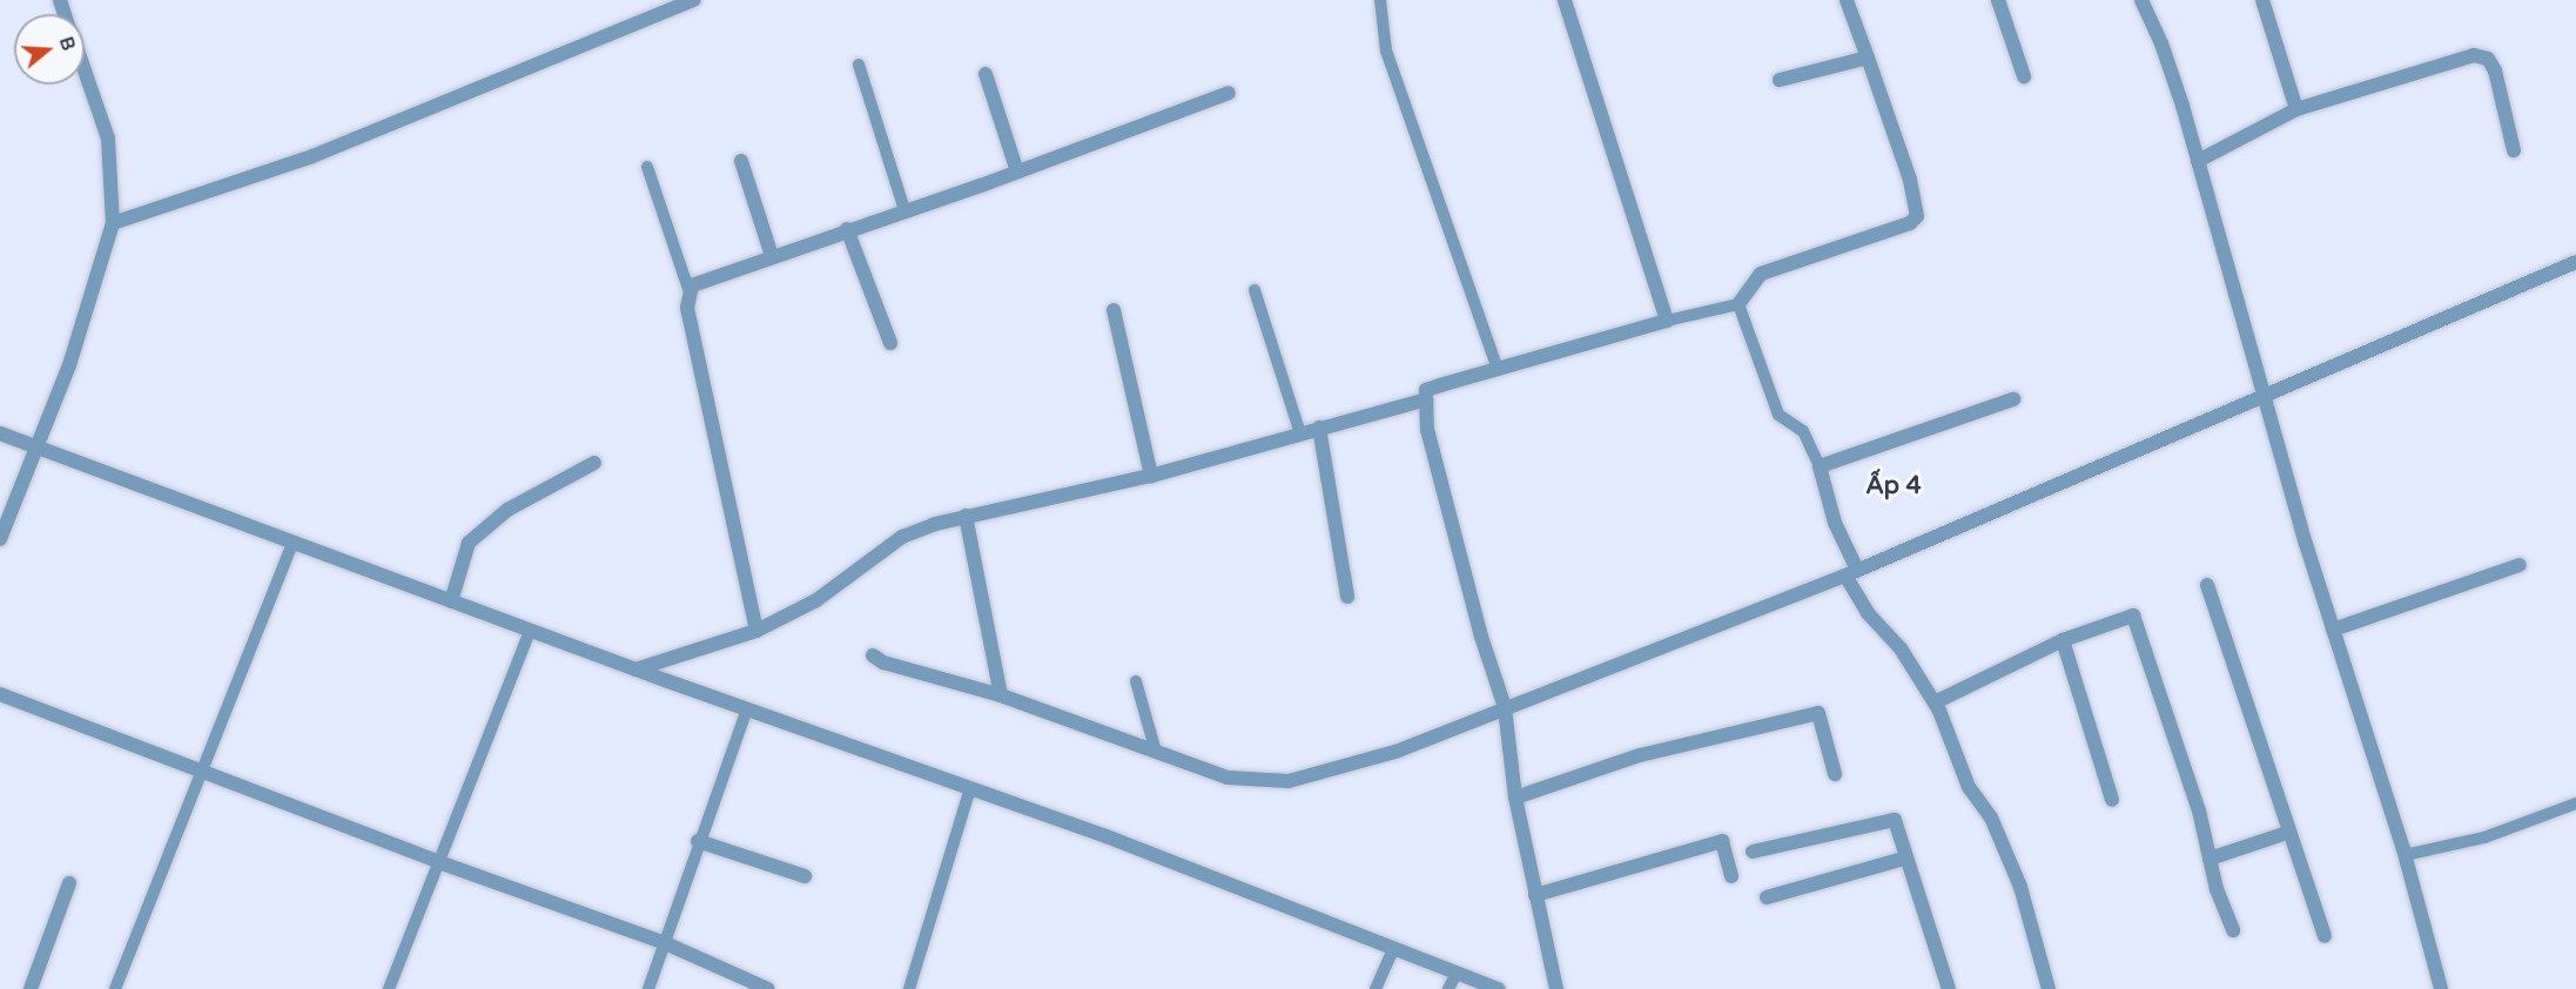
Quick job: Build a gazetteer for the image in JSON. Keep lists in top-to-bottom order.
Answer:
{
  "districts": ["Ấp 4"],
  "north": "right"
}
